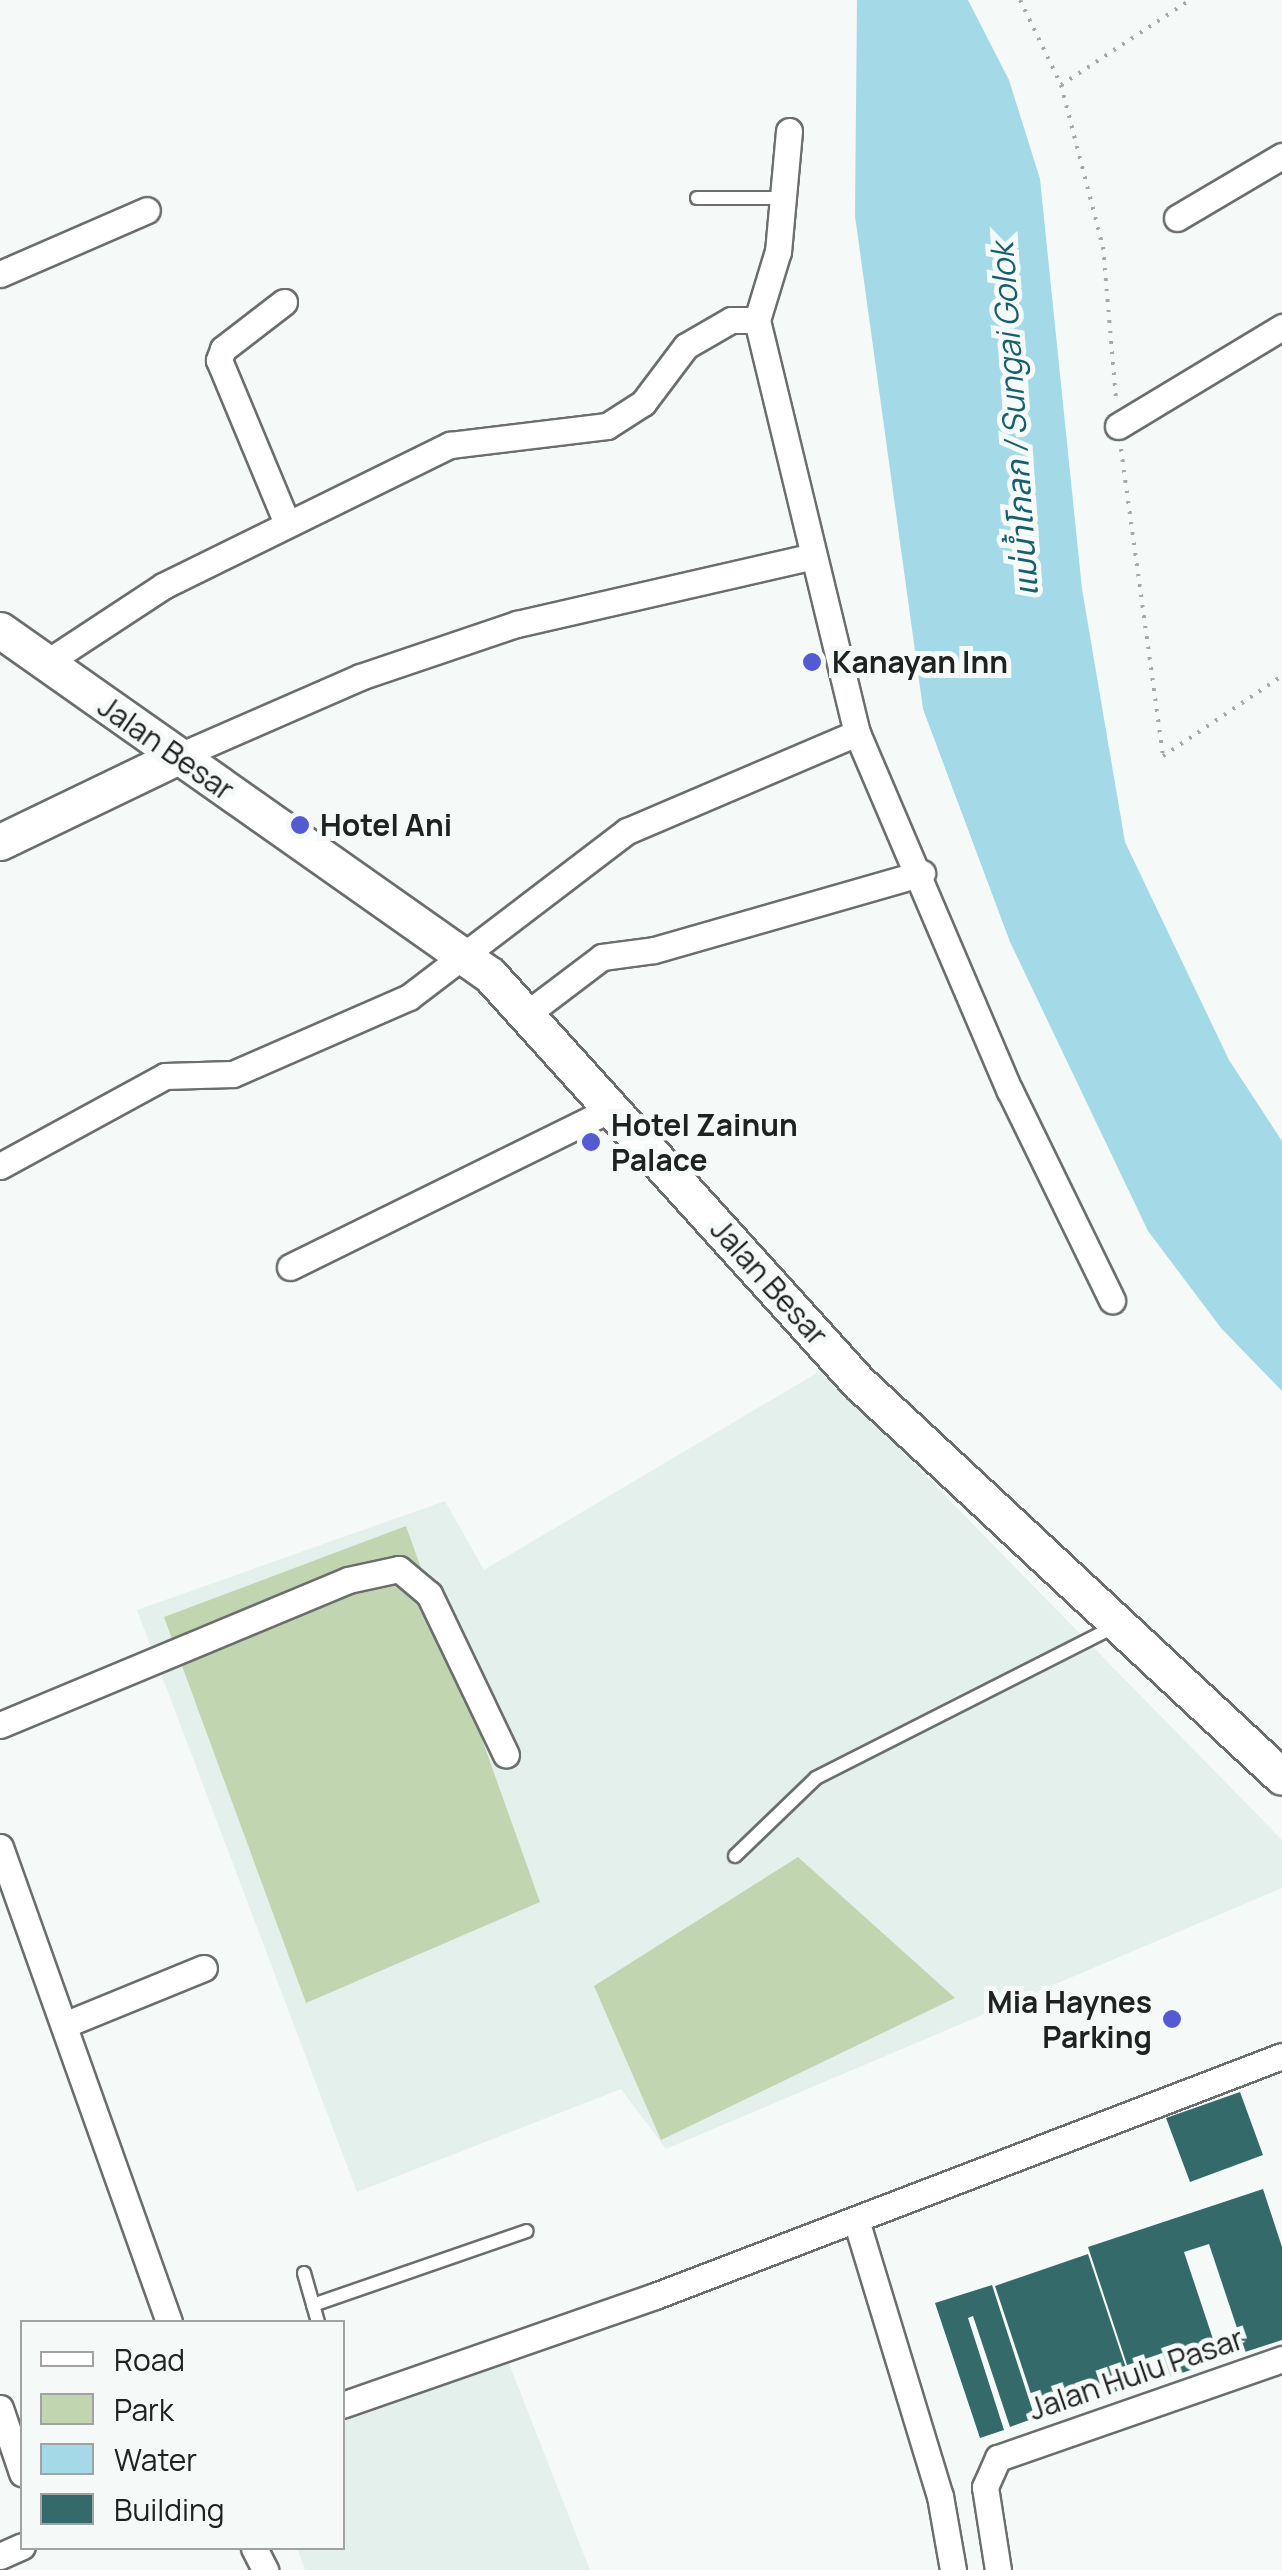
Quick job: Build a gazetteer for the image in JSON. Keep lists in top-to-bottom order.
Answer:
{
  "streets": {
    "main road": ["Jalan Besar"],
    "street": ["Jalan Hulu Pasar"]
  },
  "water": ["แม่น้ำโกลก / Sungai Golok"],
  "places": [
    "Kanayan Inn",
    "Hotel Ani",
    "Hotel Zainun Palace",
    "Mia Haynes Parking"
  ],
  "legend": [
    "Road",
    "Park",
    "Water",
    "Building"
  ]
}
